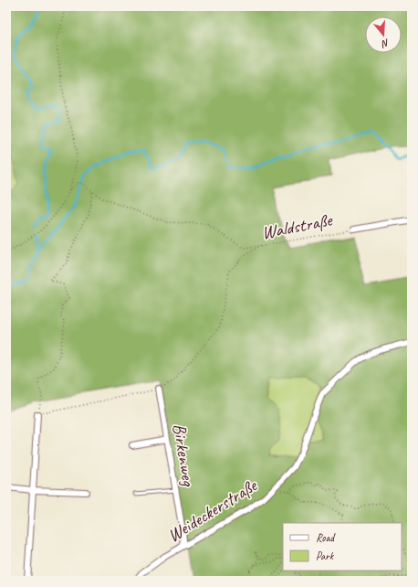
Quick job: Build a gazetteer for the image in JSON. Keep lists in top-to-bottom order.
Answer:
{
  "streets": {
    "street": ["Waldstraße", "Birkenweg", "Weideckerstraße"]
  },
  "crossings": [
    ["Waldstraße", "Birkenweg"],
    ["Birkenweg", "Weideckerstraße"]
  ],
  "legend": ["Road", "Park"],
  "north": "bottom"
}
